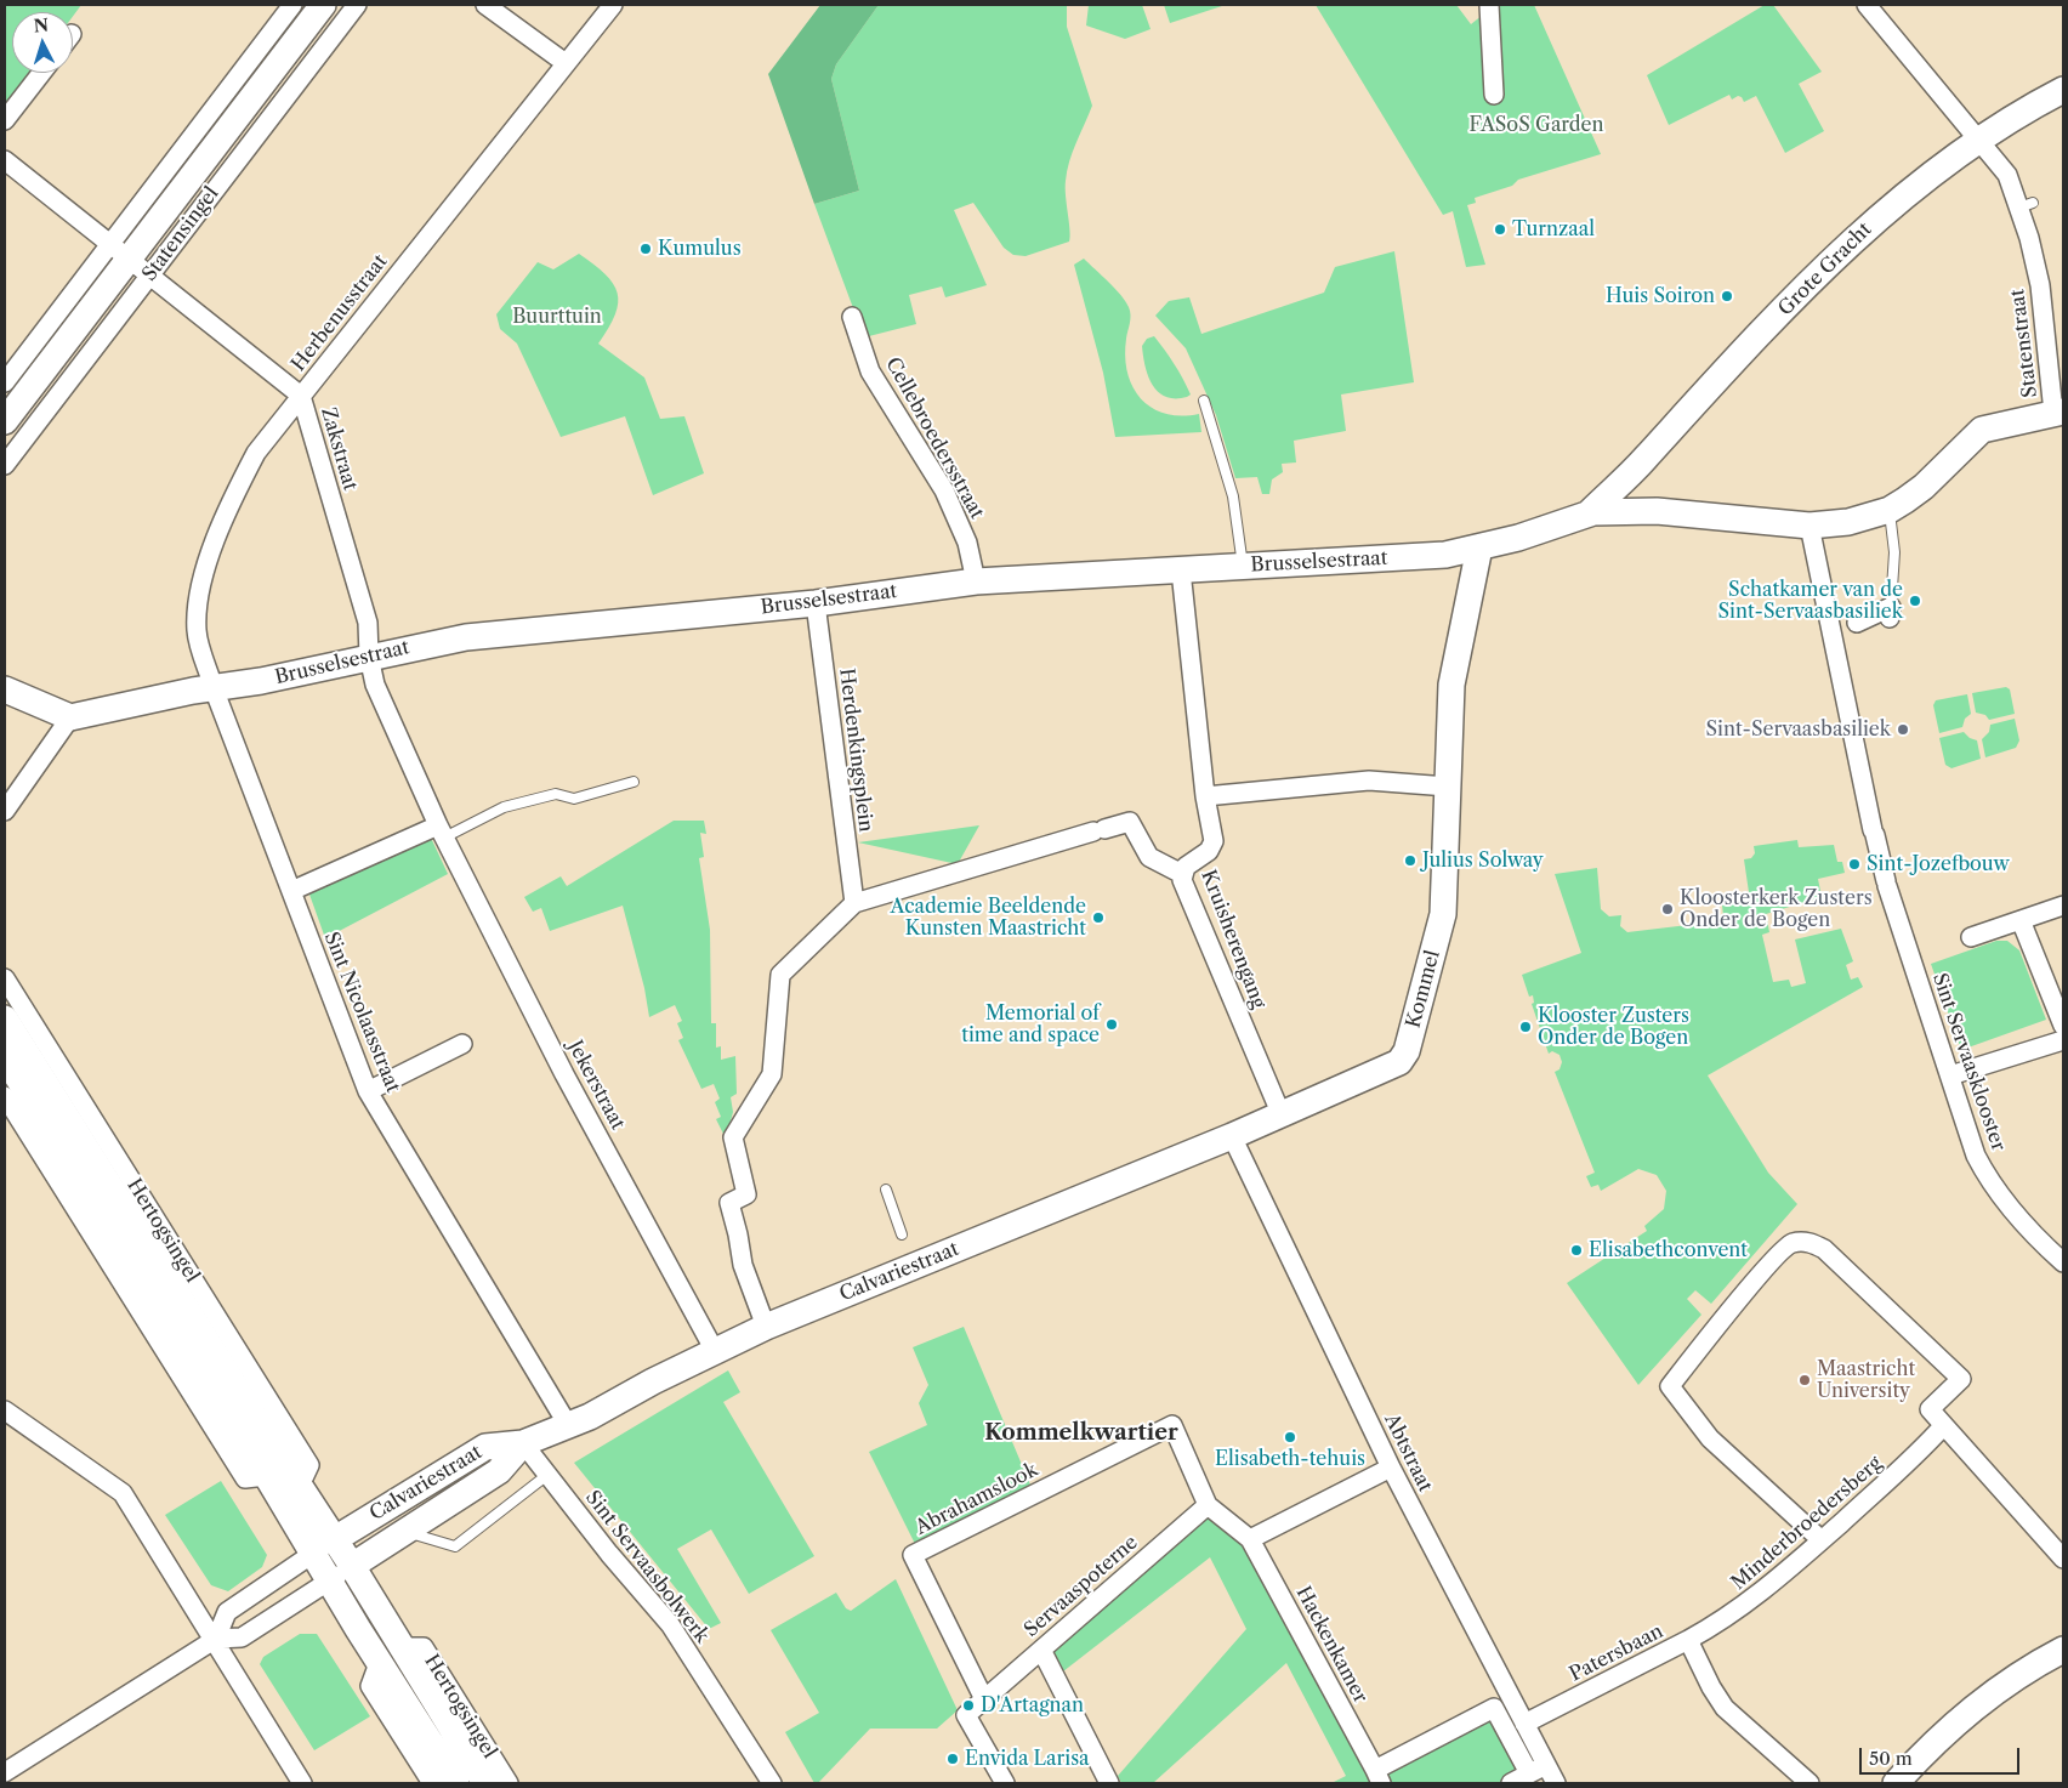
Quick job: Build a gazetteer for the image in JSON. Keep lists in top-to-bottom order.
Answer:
{
  "streets": {
    "street": [
      "Statensingel",
      "Grote Gracht",
      "Herbenusstraat",
      "Statenstraat",
      "Cellebroedersstraat",
      "Zakstraat",
      "Brusselsestraat",
      "Herdenkingsplein",
      "Kruisherengang",
      "Kommel",
      "Sint Nicolaasstraat",
      "Sint Servaasklooster",
      "Jekerstraat",
      "Hertogsingel",
      "Calvariestraat",
      "Abtstraat",
      "Abrahamslook",
      "Minderbroedersberg",
      "Sint Servaasbolwerk",
      "Servaaspoterne",
      "Hackenkamer",
      "Patersbaan"
    ]
  },
  "crossings": [
    ["Statensingel", "Zakstraat"],
    ["Grote Gracht", "Statenstraat"],
    ["Grote Gracht", "Brusselsestraat"],
    ["Herbenusstraat", "Zakstraat"],
    ["Herbenusstraat", "Brusselsestraat"],
    ["Herbenusstraat", "Sint Nicolaasstraat"],
    ["Statenstraat", "Brusselsestraat"],
    ["Cellebroedersstraat", "Brusselsestraat"],
    ["Zakstraat", "Brusselsestraat"],
    ["Zakstraat", "Jekerstraat"],
    ["Brusselsestraat", "Herdenkingsplein"],
    ["Brusselsestraat", "Kruisherengang"],
    ["Brusselsestraat", "Kommel"],
    ["Brusselsestraat", "Sint Nicolaasstraat"],
    ["Brusselsestraat", "Sint Servaasklooster"],
    ["Brusselsestraat", "Jekerstraat"],
    ["Kruisherengang", "Kommel"],
    ["Kruisherengang", "Calvariestraat"],
    ["Kommel", "Calvariestraat"],
    ["Sint Nicolaasstraat", "Calvariestraat"],
    ["Jekerstraat", "Calvariestraat"],
    ["Hertogsingel", "Calvariestraat"],
    ["Calvariestraat", "Abtstraat"],
    ["Calvariestraat", "Sint Servaasbolwerk"],
    ["Abtstraat", "Patersbaan"],
    ["Abrahamslook", "Servaaspoterne"],
    ["Abrahamslook", "Hackenkamer"],
    ["Minderbroedersberg", "Patersbaan"],
    ["Servaaspoterne", "Hackenkamer"]
  ],
  "districts": ["Kommelkwartier"],
  "parks": ["FASoS Garden", "Buurttuin"],
  "places": [
    "Turnzaal",
    "Kumulus",
    "Huis Soiron",
    "Schatkamer van de Sint-Servaasbasiliek",
    "Sint-Servaasbasiliek",
    "Julius Solway",
    "Sint-Jozefbouw",
    "Kloosterkerk Zusters Onder de Bogen",
    "Academie Beeldende Kunsten Maastricht",
    "Memorial of time and space",
    "Klooster Zusters Onder de Bogen",
    "Elisabethconvent",
    "Maastricht University",
    "Elisabeth-tehuis",
    "D'Artagnan",
    "Envida Larisa"
  ],
  "scale_bar": "50 m",
  "north": "top"
}
